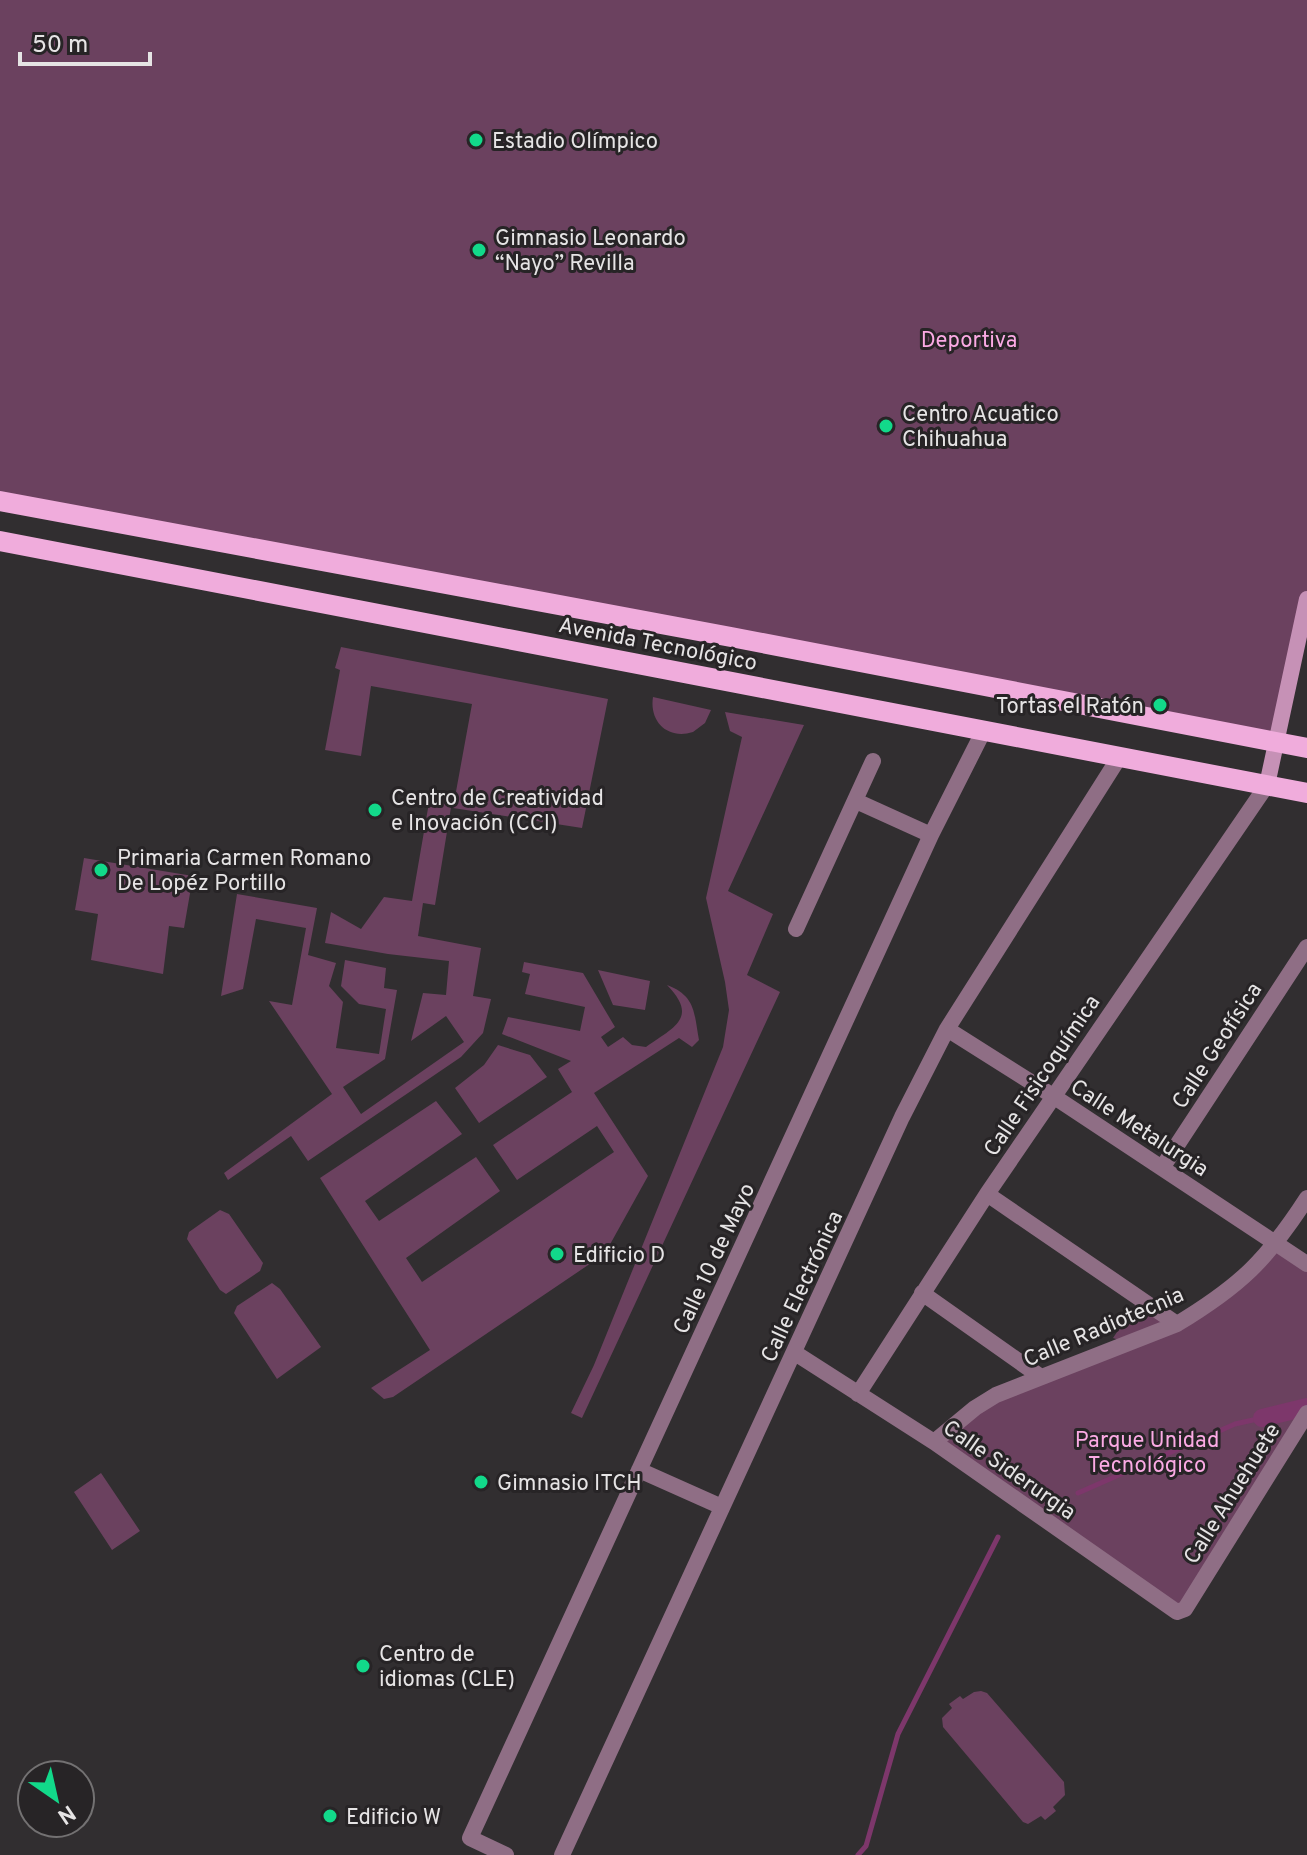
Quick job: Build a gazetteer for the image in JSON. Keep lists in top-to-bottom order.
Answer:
{
  "streets": {
    "main road": ["Avenida Tecnológico"],
    "street": [
      "Calle Geofísica",
      "Calle Fisicoquímica",
      "Calle Metalurgia",
      "Calle 10 de Mayo",
      "Calle Electrónica",
      "Calle Radiotecnia",
      "Calle Siderurgia",
      "Calle Ahuehuete"
    ]
  },
  "crossings": [
    ["Avenida Tecnológico", "Calle Fisicoquímica"],
    ["Avenida Tecnológico", "Calle 10 de Mayo"],
    ["Avenida Tecnológico", "Calle Electrónica"],
    ["Calle Geofísica", "Calle Metalurgia"],
    ["Calle Fisicoquímica", "Calle Metalurgia"],
    ["Calle Fisicoquímica", "Calle Siderurgia"],
    ["Calle Metalurgia", "Calle Electrónica"],
    ["Calle Metalurgia", "Calle Radiotecnia"],
    ["Calle Electrónica", "Calle Siderurgia"],
    ["Calle Radiotecnia", "Calle Siderurgia"],
    ["Calle Siderurgia", "Calle Ahuehuete"]
  ],
  "parks": ["Deportiva", "Parque Unidad Tecnológico"],
  "places": [
    "Estadio Olímpico",
    "Gimnasio Leonardo “Nayo” Revilla",
    "Centro Acuatico Chihuahua",
    "Tortas el Ratón",
    "Centro de Creatividad e Inovación (CCI)",
    "Primaria Carmen Romano De Lopéz Portillo",
    "Edificio D",
    "Gimnasio ITCH",
    "Centro de idiomas (CLE)",
    "Edificio W"
  ],
  "scale_bar": "50 m",
  "north": "bottom right"
}
